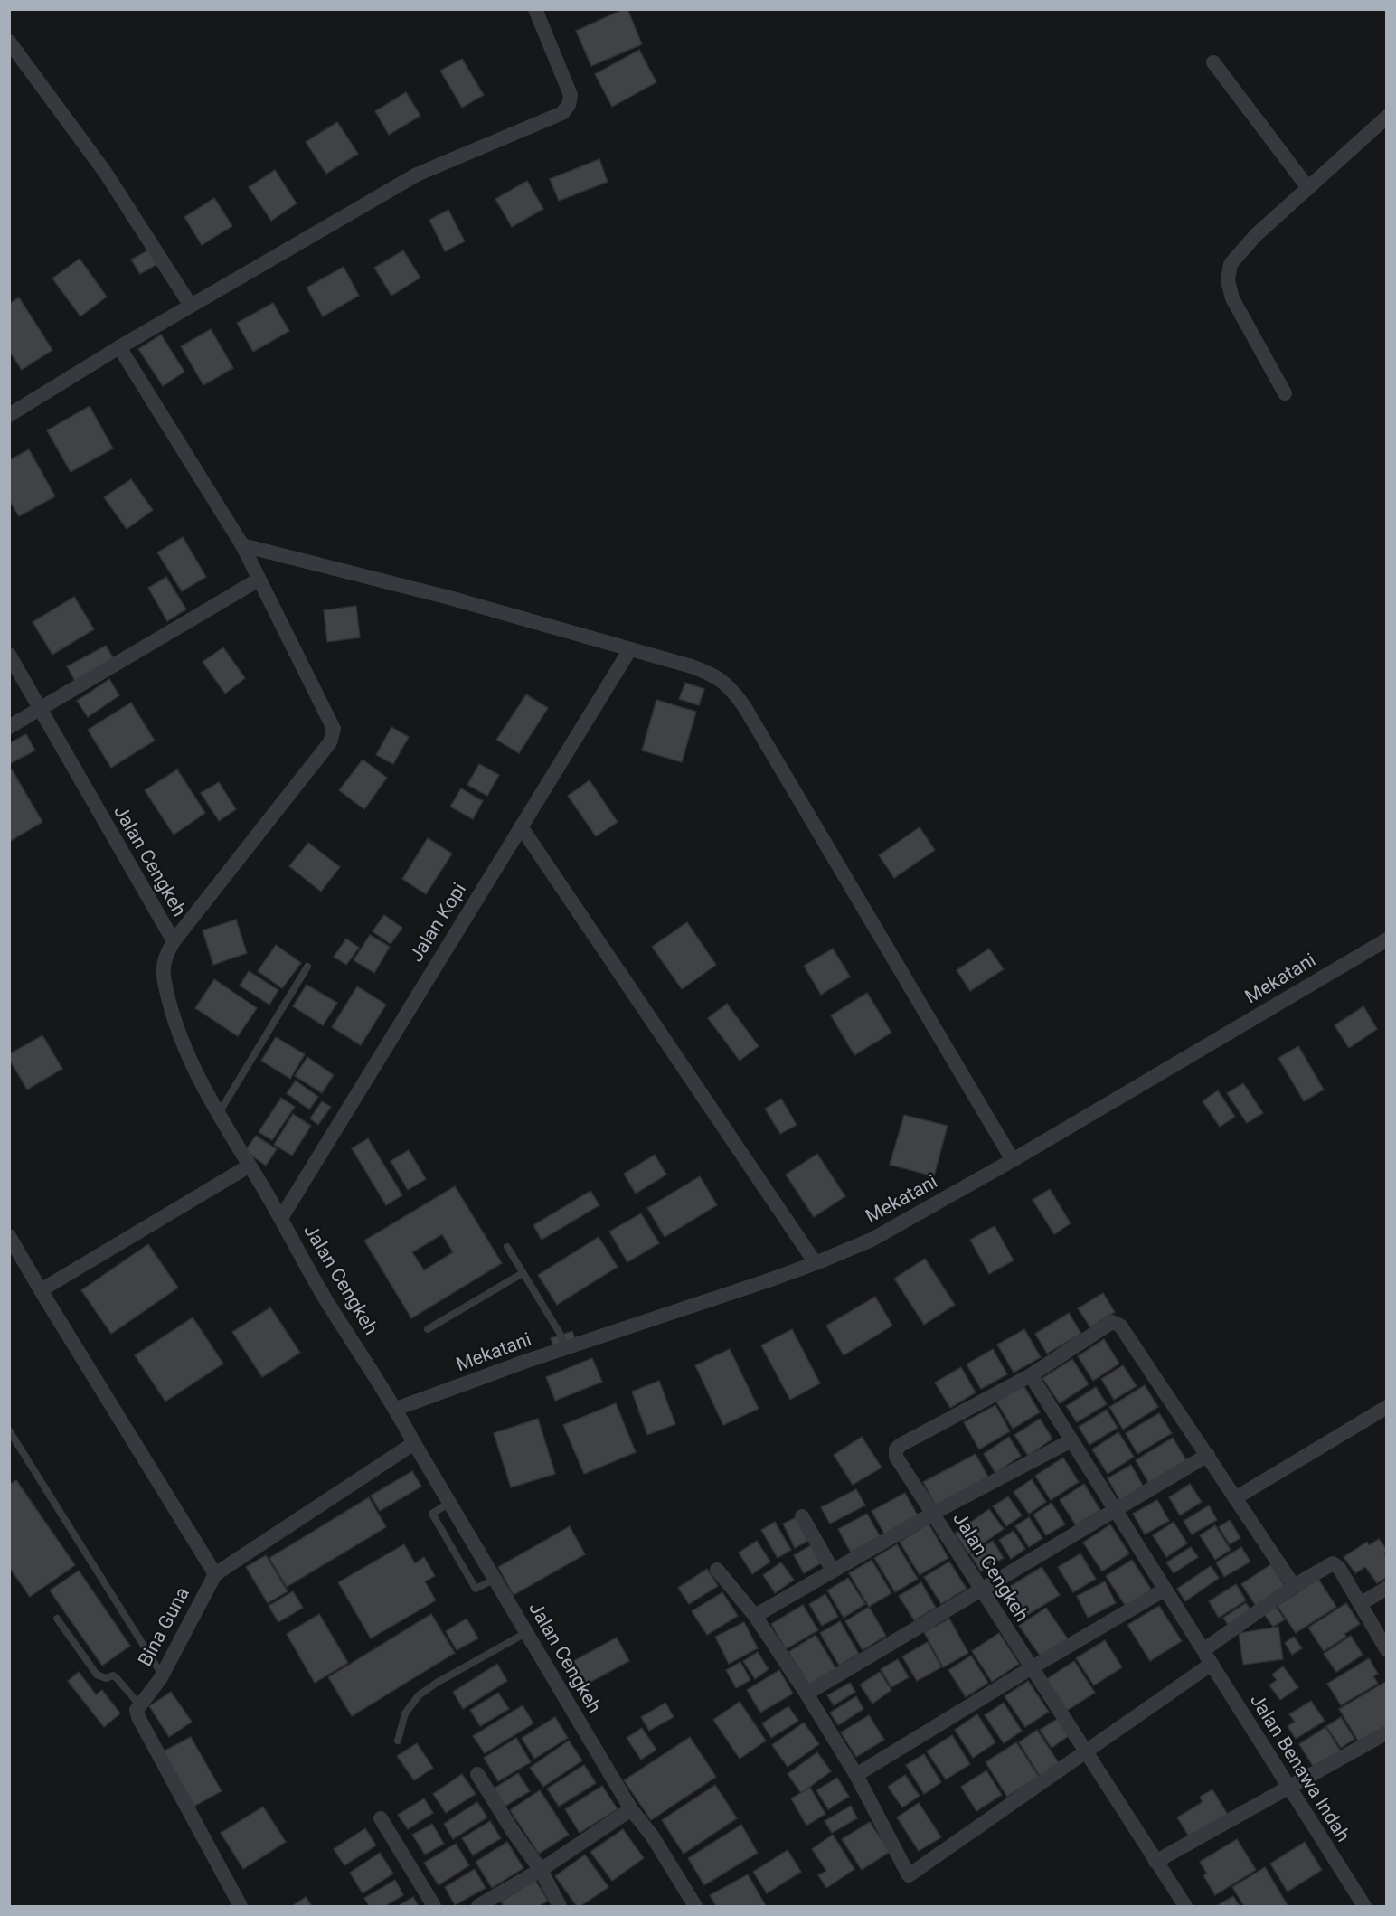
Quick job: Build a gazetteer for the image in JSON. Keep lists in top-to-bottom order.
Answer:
{
  "streets": {
    "street": [
      "Jalan Cengkeh",
      "Jalan Kopi",
      "Mekatani",
      "Bina Guna",
      "Jalan Benawa Indah"
    ]
  },
  "crossings": [
    ["Jalan Cengkeh", "Jalan Kopi"],
    ["Jalan Cengkeh", "Mekatani"],
    ["Jalan Cengkeh", "Bina Guna"],
    ["Jalan Cengkeh", "Jalan Benawa Indah"]
  ]
}
